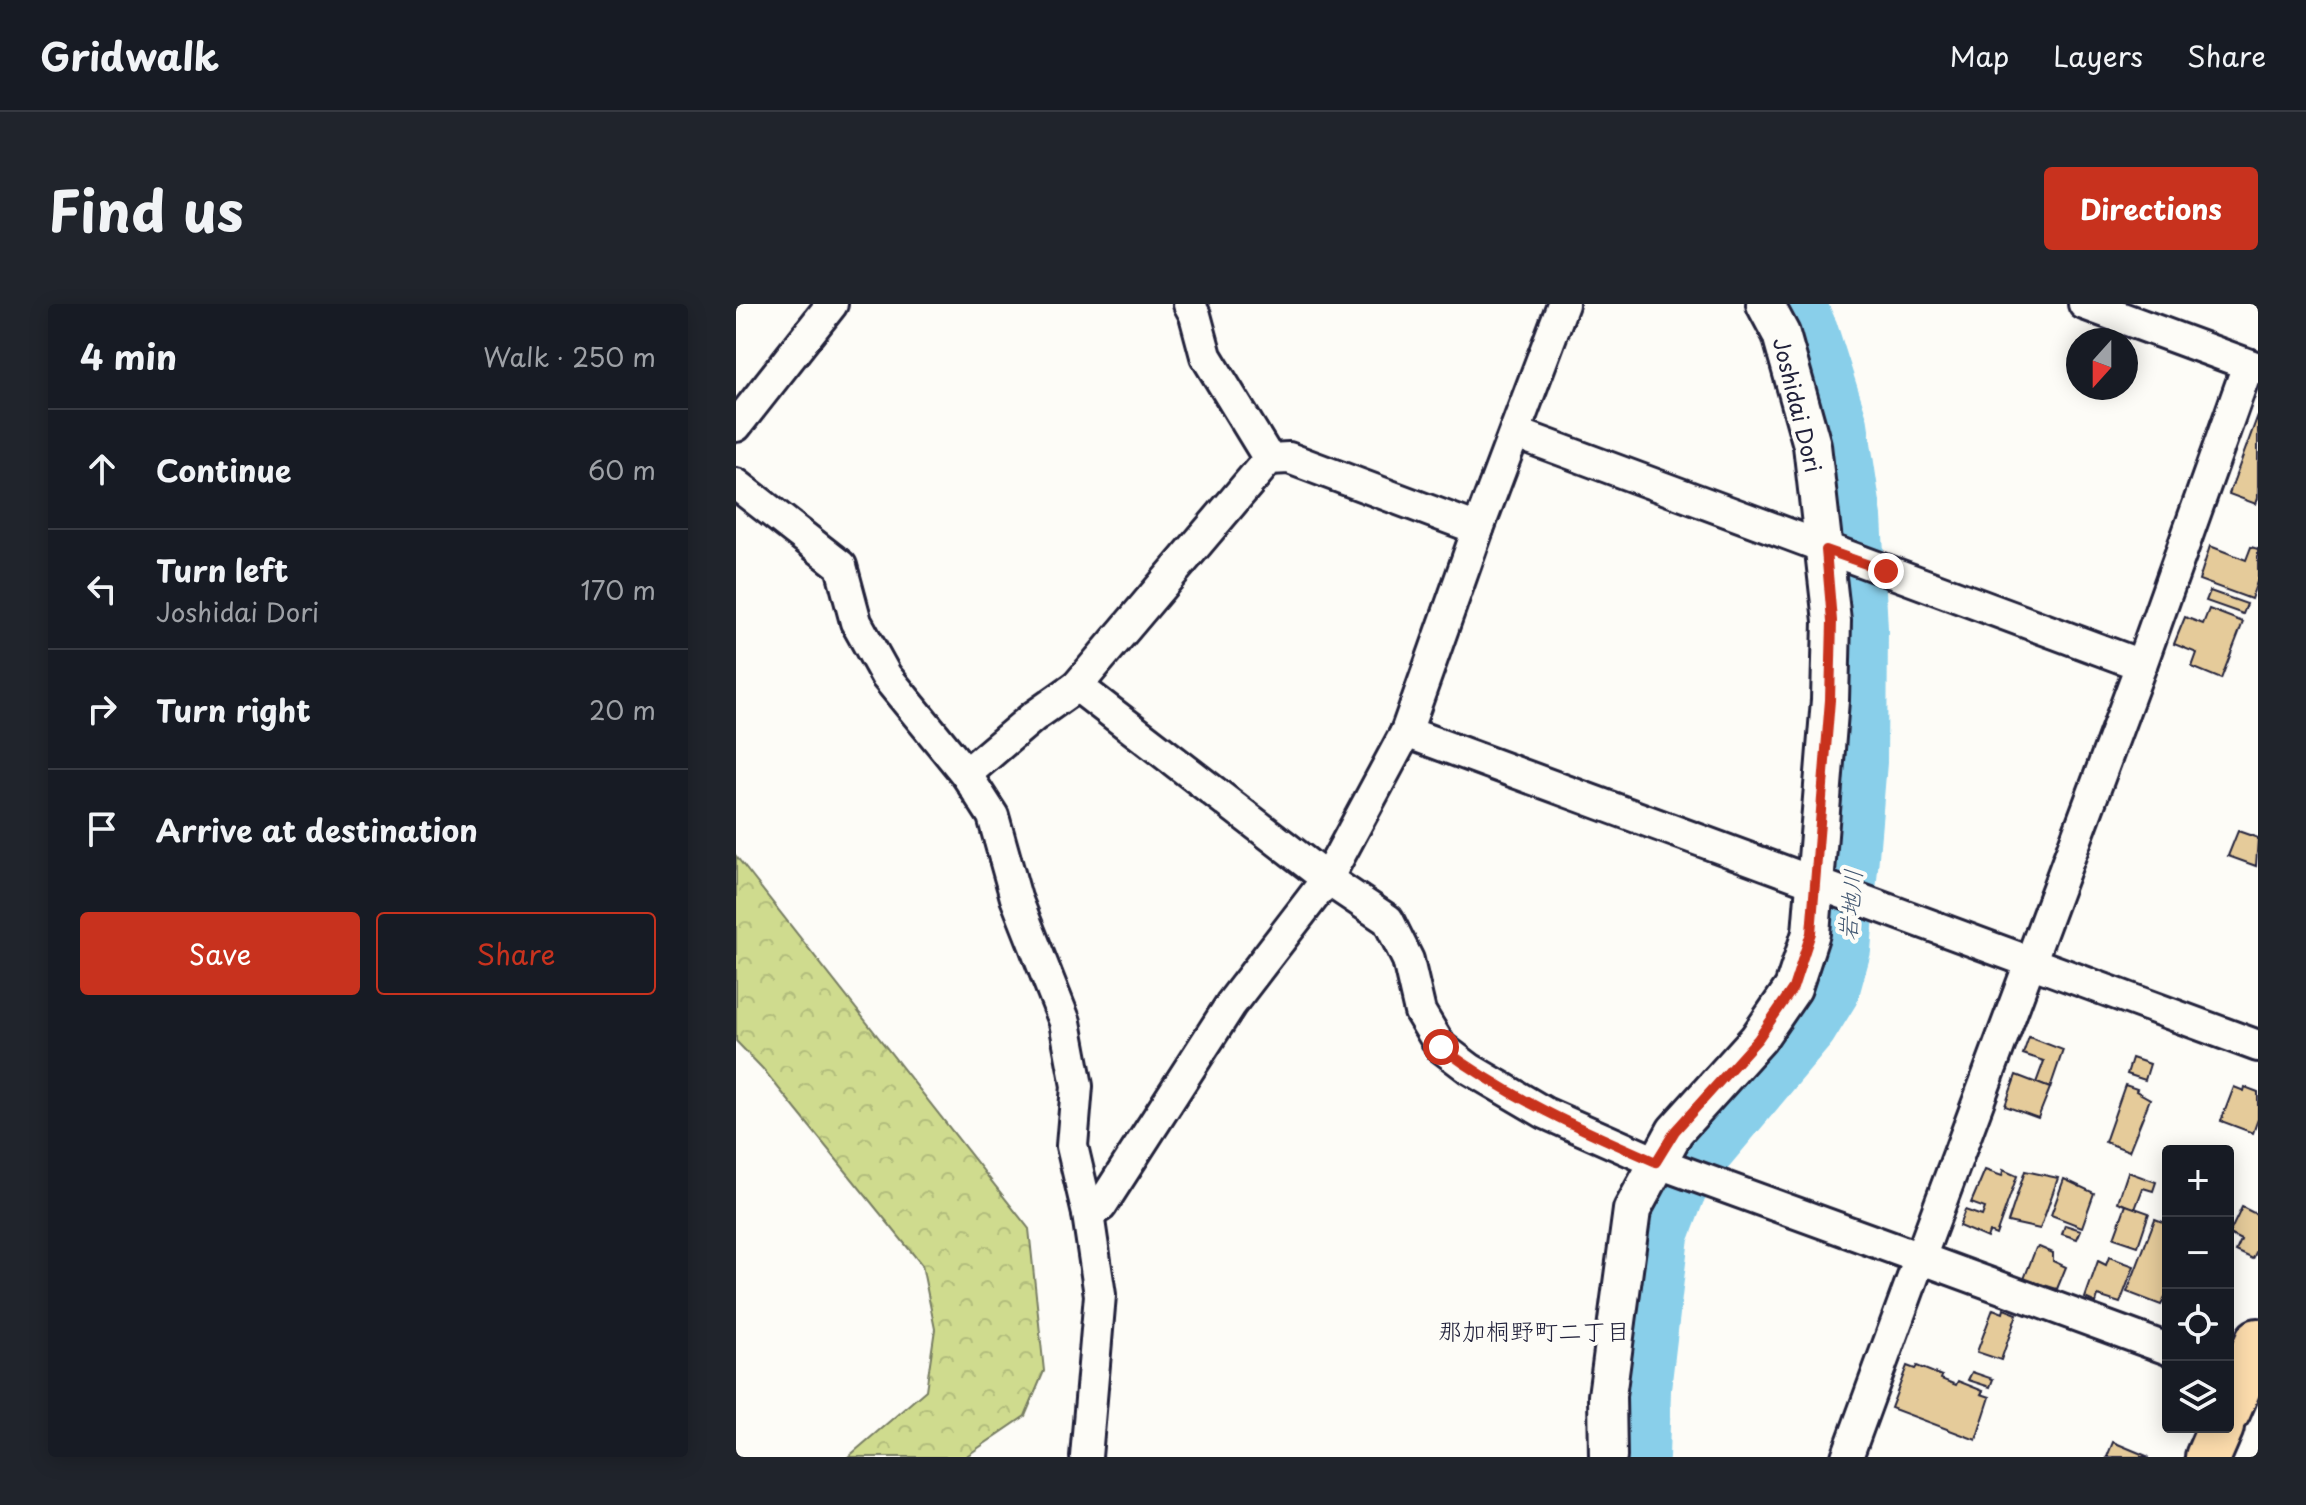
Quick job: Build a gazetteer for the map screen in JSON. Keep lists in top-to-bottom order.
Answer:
{
  "streets": {
    "street": ["Joshidai Dori"]
  },
  "districts": ["那加桐野町二丁目"],
  "water": ["岩地川"],
  "north": "bottom",
  "page": {
    "header": "Gridwalk",
    "nav": ["Map", "Layers", "Share"],
    "title": "Find us",
    "buttons": [
      "Directions",
      ["Save", "Share"]
    ],
    "heading": ["4 min", "Walk · 250 m"],
    "list": [
      ["Continue", "60 m"],
      ["Turn left", "Joshidai Dori", "170 m"],
      ["Turn right", "20 m"],
      "Arrive at destination"
    ],
    "map_buttons": ["+", "−"]
  }
}
